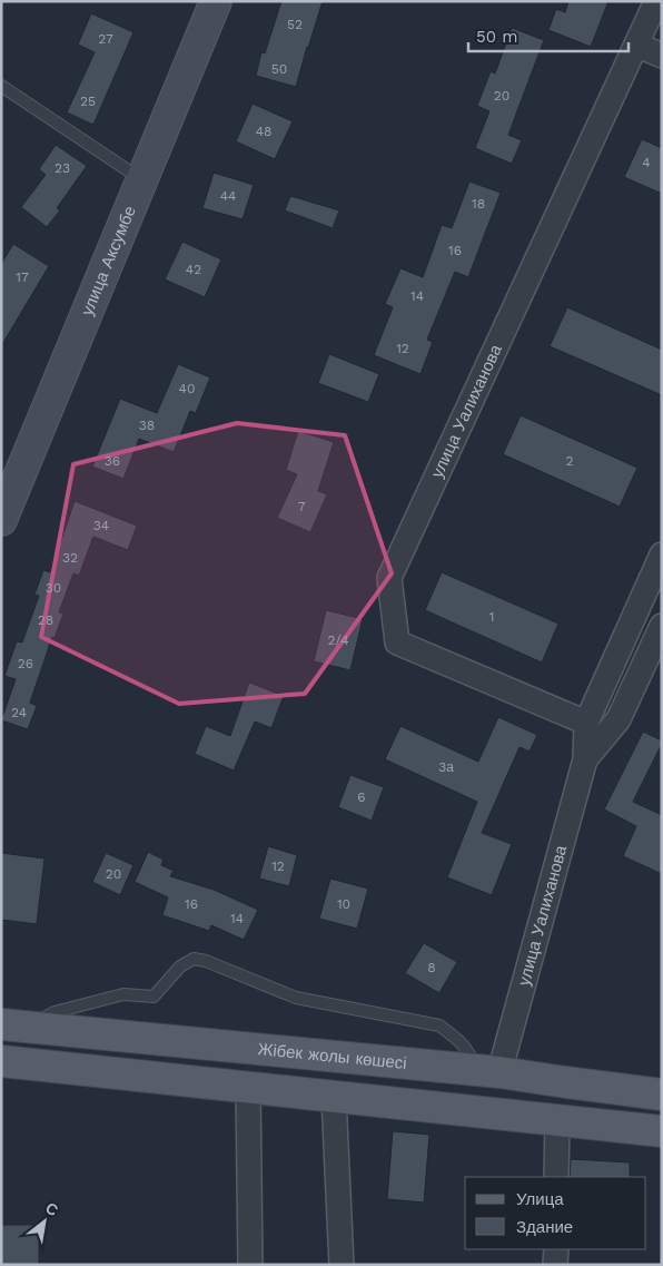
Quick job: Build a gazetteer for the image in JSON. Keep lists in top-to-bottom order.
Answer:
{
  "streets": {
    "main road": ["улица Аксумбе", "Жібек жолы көшесі"],
    "street": ["улица Уалиханова"]
  },
  "crossings": [
    ["улица Уалиханова", "Жібек жолы көшесі"]
  ],
  "house_numbers": [
    "52",
    "27",
    "50",
    "20",
    "25",
    "48",
    "4",
    "23",
    "44",
    "18",
    "16",
    "42",
    "17",
    "14",
    "12",
    "40",
    "38",
    "36",
    "2",
    "7",
    "34",
    "32",
    "30",
    "1",
    "28",
    "2/4",
    "26",
    "24",
    "3а",
    "6",
    "12",
    "20",
    "16",
    "10",
    "14",
    "8"
  ],
  "legend": ["Улица", "Здание"],
  "scale_bar": "50 m",
  "north": "top right"
}
